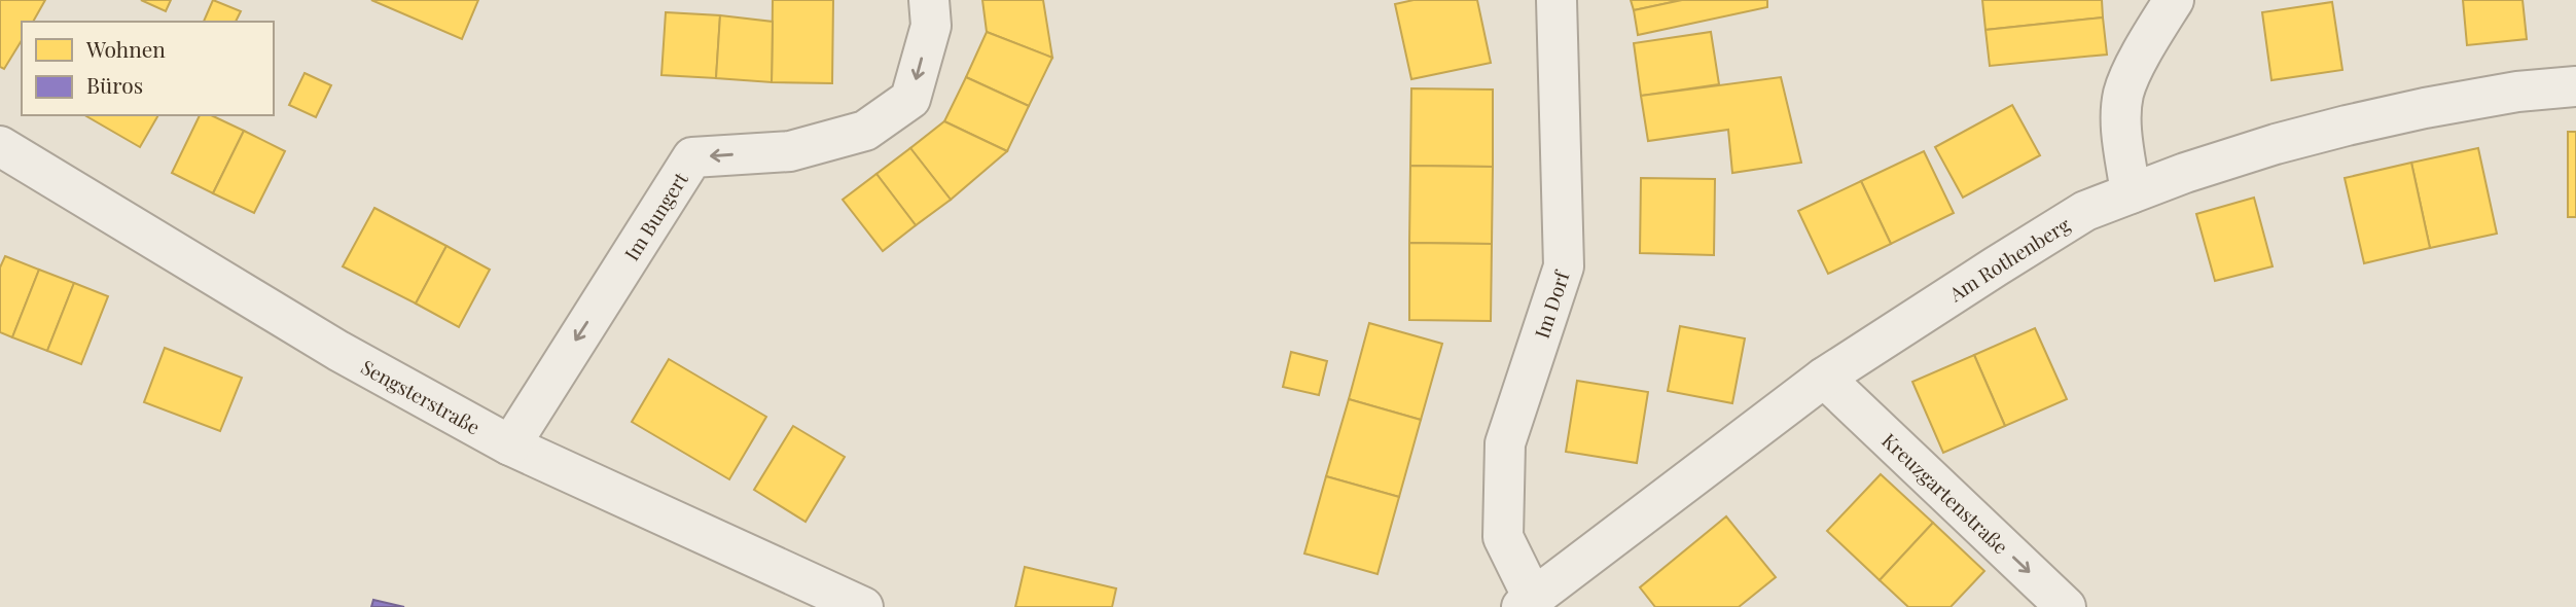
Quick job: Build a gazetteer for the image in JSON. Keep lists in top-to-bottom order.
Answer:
{
  "streets": {
    "street": [
      "Im Bungert",
      "Am Rothenberg",
      "Im Dorf",
      "Sengsterstraße",
      "Kreuzgartenstraße"
    ]
  },
  "crossings": [
    ["Im Bungert", "Sengsterstraße"],
    ["Am Rothenberg", "Im Dorf"],
    ["Am Rothenberg", "Kreuzgartenstraße"]
  ],
  "one_way": ["Im Bungert", "Kreuzgartenstraße"],
  "legend": ["Wohnen", "Büros"]
}
